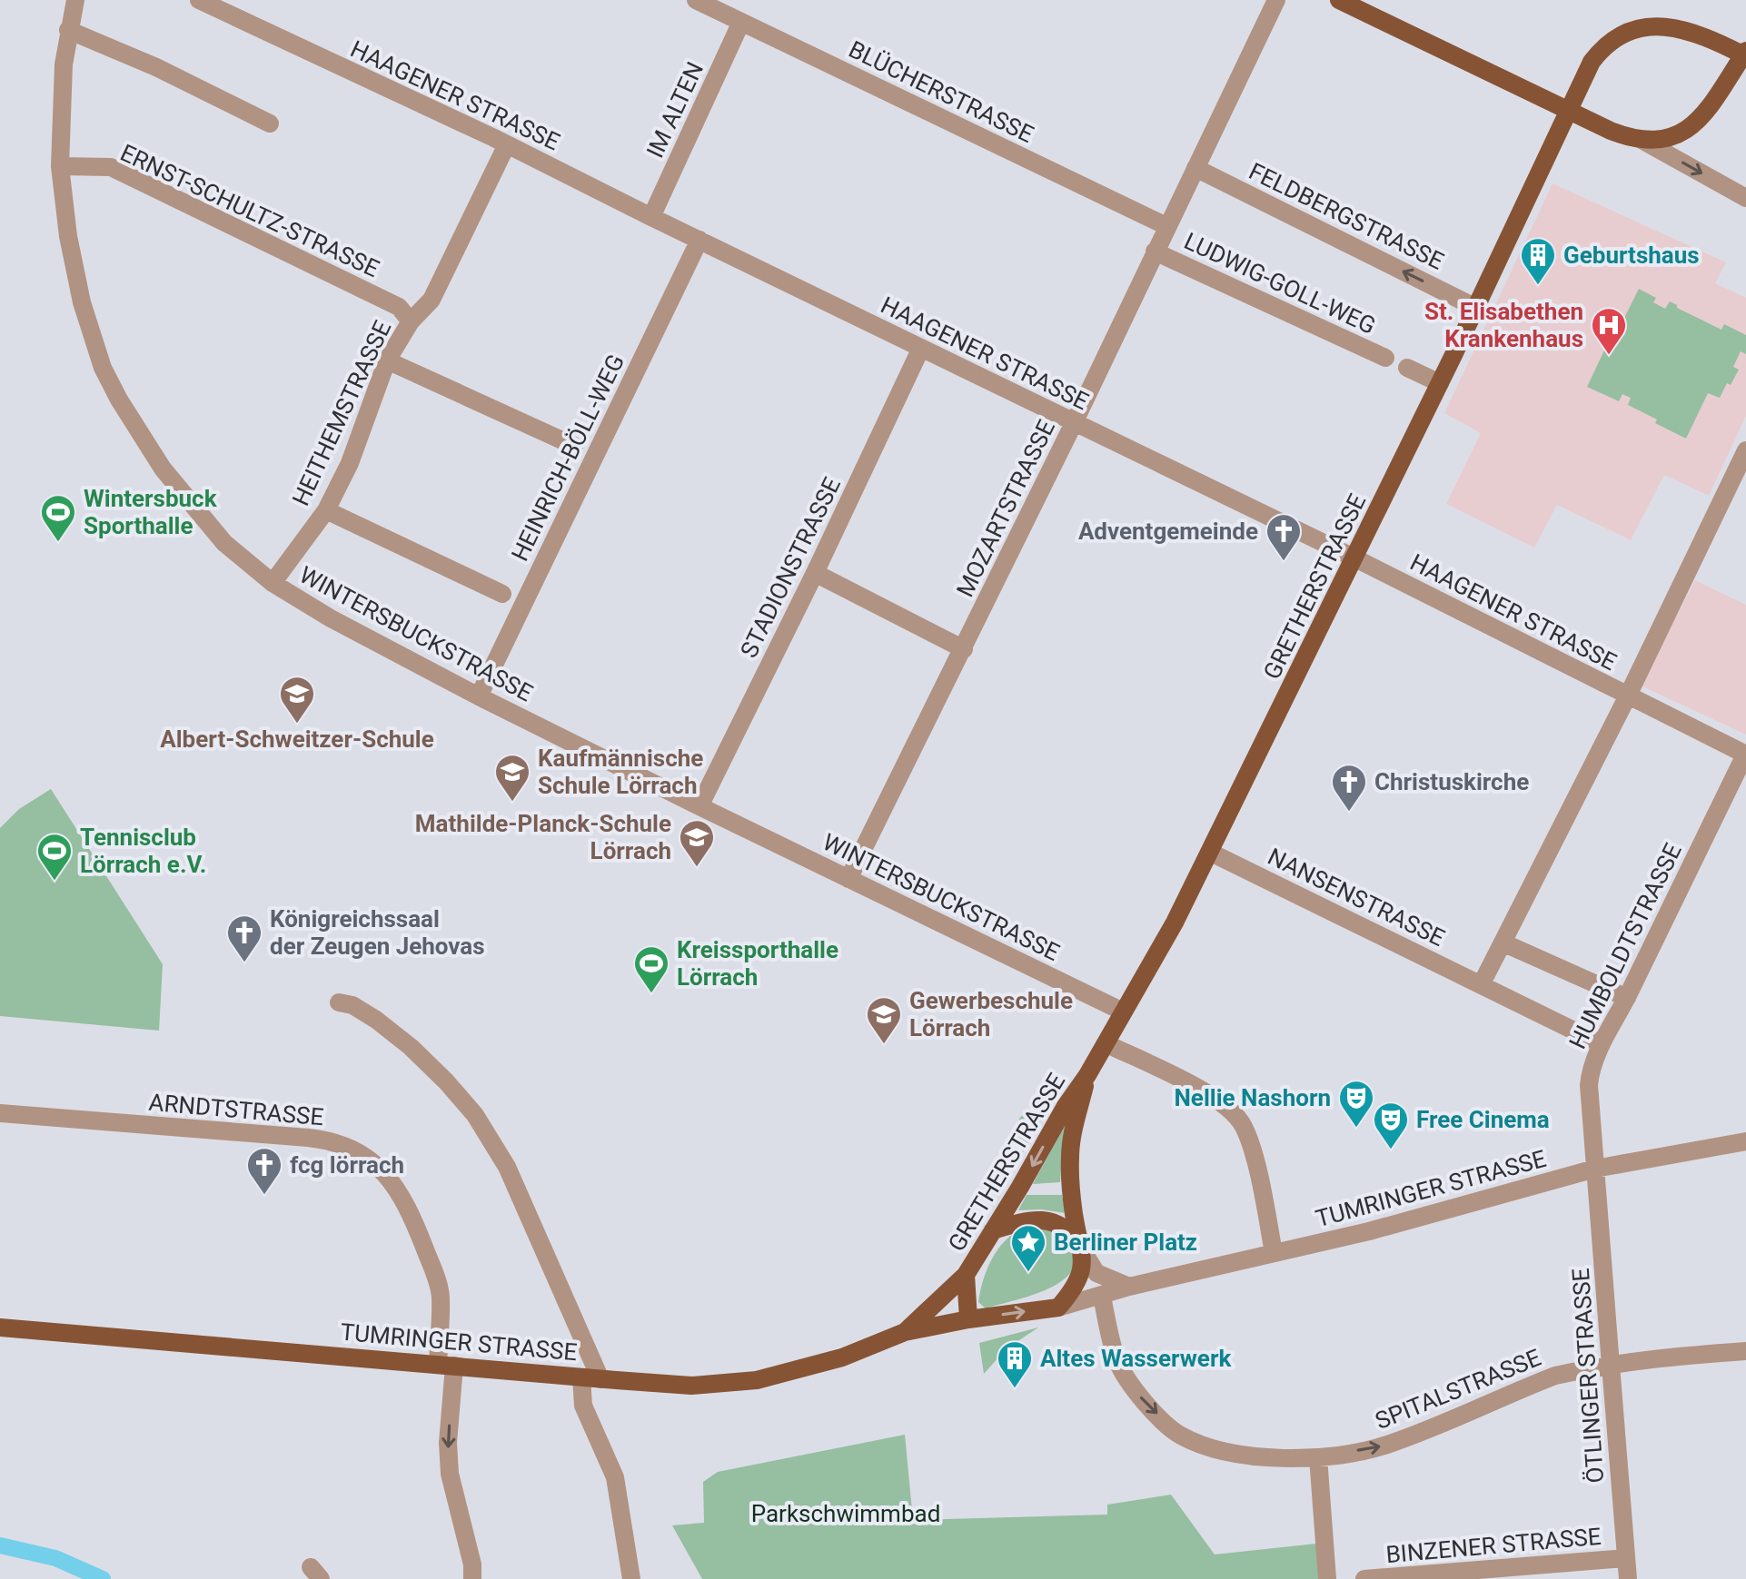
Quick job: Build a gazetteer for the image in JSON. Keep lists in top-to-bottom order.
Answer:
{
  "streets": {
    "main road": ["GRETHERSTRASSE", "TUMRINGER STRASSE"],
    "street": [
      "BLÜCHERSTRASSE",
      "HAAGENER STRASSE",
      "IM ALTEN",
      "ERNST-SCHULTZ-STRASSE",
      "FELDBERGSTRASSE",
      "LUDWIG-GOLL-WEG",
      "HEITHEMSTRASSE",
      "HEINRICH-BÖLL-WEG",
      "MOZARTSTRASSE",
      "STADIONSTRASSE",
      "WINTERSBUCKSTRASSE",
      "NANSENSTRASSE",
      "HUMBOLDTSTRASSE",
      "ARNDTSTRASSE",
      "ÖTLINGER STRASSE",
      "SPITALSTRASSE",
      "BINZENER STRASSE"
    ]
  },
  "crossings": [
    ["BLÜCHERSTRASSE", "IM ALTEN"],
    ["BLÜCHERSTRASSE", "MOZARTSTRASSE"],
    ["HAAGENER STRASSE", "IM ALTEN"],
    ["HAAGENER STRASSE", "HEITHEMSTRASSE"],
    ["HAAGENER STRASSE", "HEINRICH-BÖLL-WEG"],
    ["HAAGENER STRASSE", "MOZARTSTRASSE"],
    ["HAAGENER STRASSE", "STADIONSTRASSE"],
    ["HAAGENER STRASSE", "GRETHERSTRASSE"],
    ["HAAGENER STRASSE", "HUMBOLDTSTRASSE"],
    ["ERNST-SCHULTZ-STRASSE", "HEITHEMSTRASSE"],
    ["ERNST-SCHULTZ-STRASSE", "WINTERSBUCKSTRASSE"],
    ["FELDBERGSTRASSE", "MOZARTSTRASSE"],
    ["FELDBERGSTRASSE", "GRETHERSTRASSE"],
    ["LUDWIG-GOLL-WEG", "MOZARTSTRASSE"],
    ["HEITHEMSTRASSE", "WINTERSBUCKSTRASSE"],
    ["HEINRICH-BÖLL-WEG", "WINTERSBUCKSTRASSE"],
    ["MOZARTSTRASSE", "WINTERSBUCKSTRASSE"],
    ["STADIONSTRASSE", "WINTERSBUCKSTRASSE"],
    ["GRETHERSTRASSE", "WINTERSBUCKSTRASSE"],
    ["GRETHERSTRASSE", "NANSENSTRASSE"],
    ["GRETHERSTRASSE", "TUMRINGER STRASSE"],
    ["NANSENSTRASSE", "HUMBOLDTSTRASSE"],
    ["HUMBOLDTSTRASSE", "TUMRINGER STRASSE"],
    ["HUMBOLDTSTRASSE", "ÖTLINGER STRASSE"],
    ["ARNDTSTRASSE", "TUMRINGER STRASSE"],
    ["TUMRINGER STRASSE", "ÖTLINGER STRASSE"],
    ["TUMRINGER STRASSE", "SPITALSTRASSE"],
    ["ÖTLINGER STRASSE", "SPITALSTRASSE"],
    ["ÖTLINGER STRASSE", "BINZENER STRASSE"]
  ],
  "one_way": ["FELDBERGSTRASSE", "SPITALSTRASSE"],
  "parks": ["Parkschwimmbad"],
  "places": {
    "building": ["Geburtshaus", "Altes Wasserwerk"],
    "hospital": ["St. Elisabethen Krankenhaus"],
    "sports": ["Wintersbuck Sporthalle", "Tennisclub Lörrach e.V.", "Kreissporthalle Lörrach"],
    "church": [
      "Adventgemeinde",
      "Christuskirche",
      "Königreichssaal der Zeugen Jehovas",
      "fcg lörrach"
    ],
    "school or university": [
      "Albert-Schweitzer-Schule",
      "Kaufmännische Schule Lörrach",
      "Mathilde-Planck-Schule Lörrach",
      "Gewerbeschule Lörrach"
    ],
    "theatre": ["Nellie Nashorn", "Free Cinema"],
    "place": ["Berliner Platz"]
  }
}
